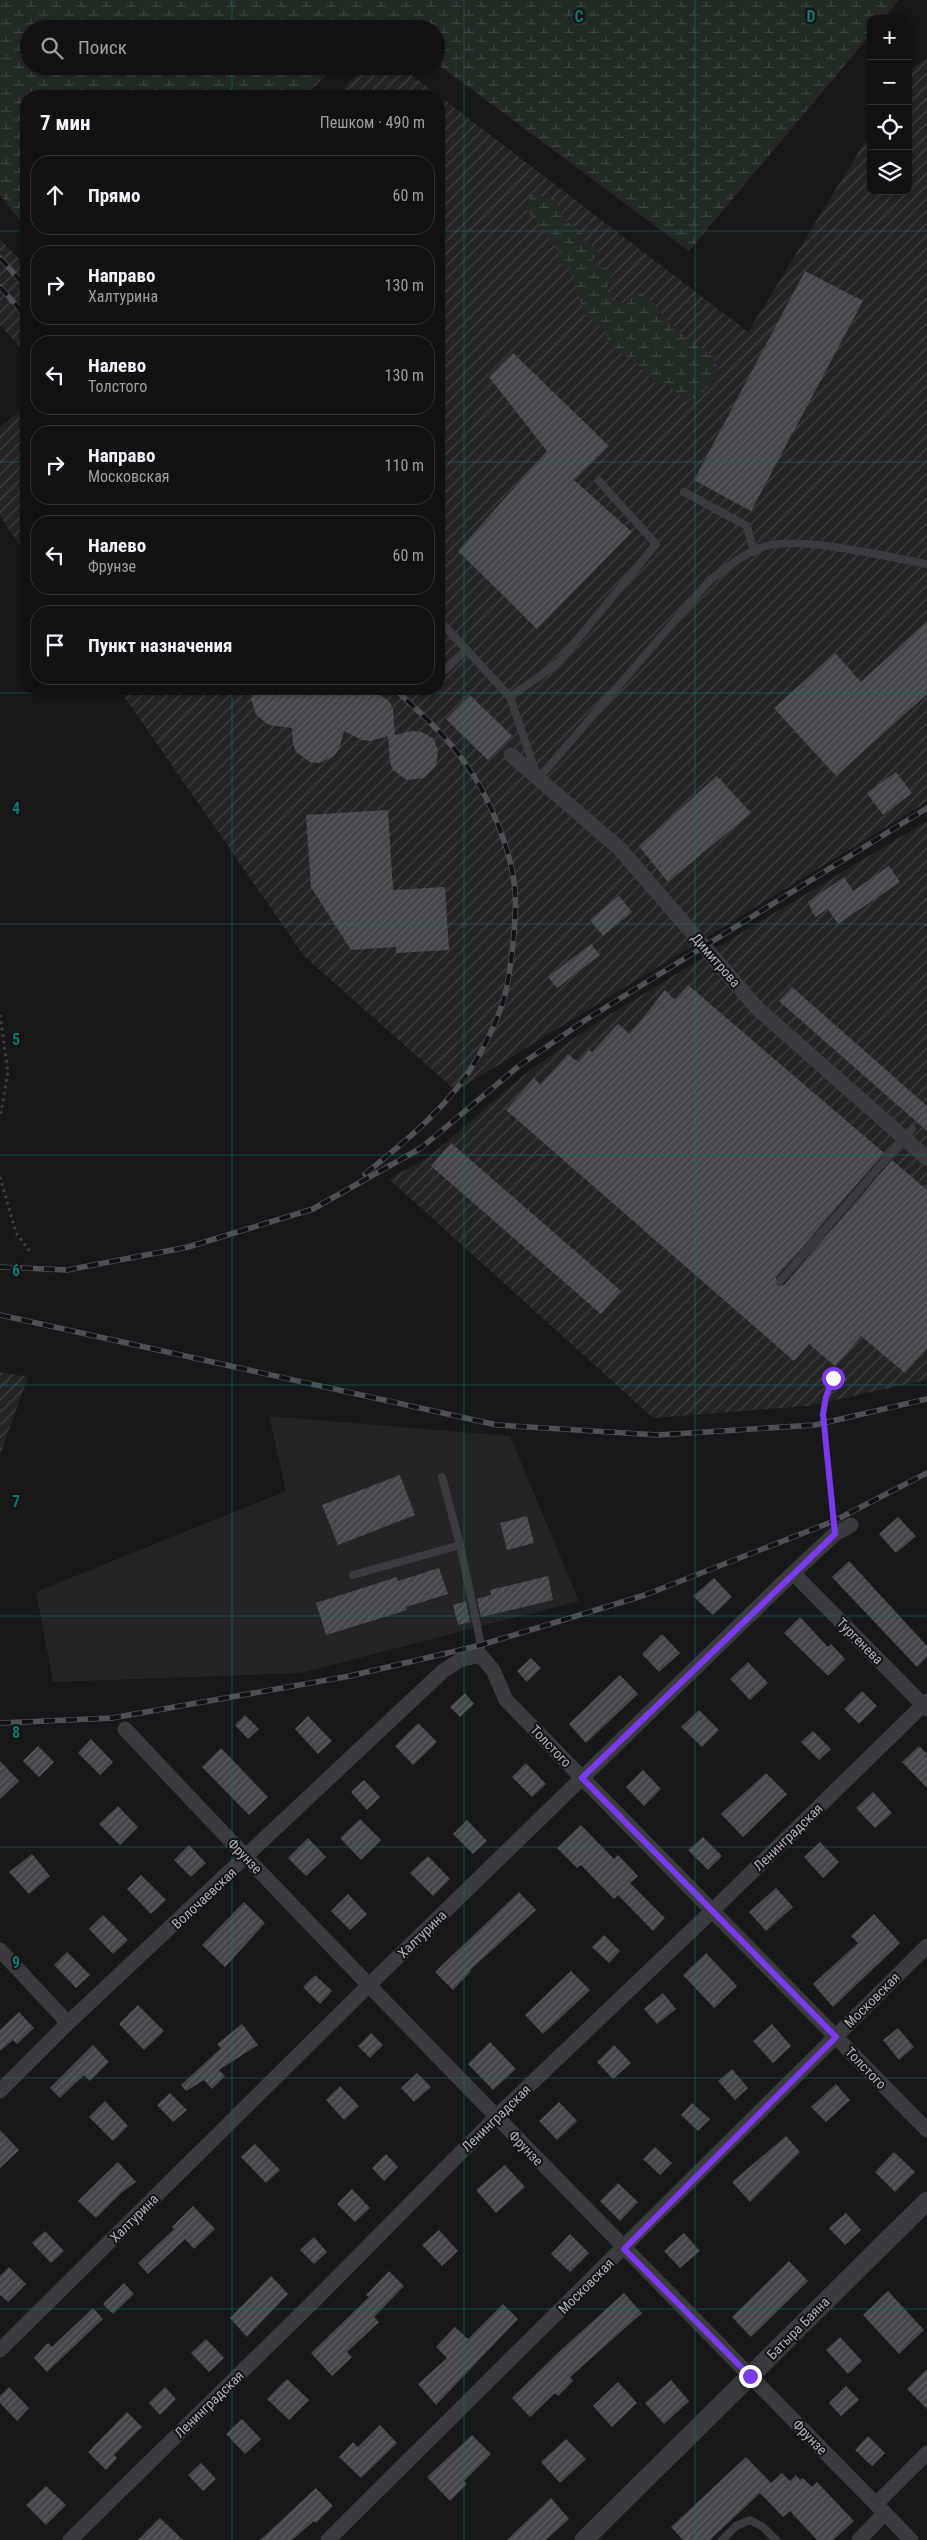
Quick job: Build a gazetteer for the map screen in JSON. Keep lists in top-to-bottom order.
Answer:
{
  "streets": {
    "street": [
      "Димитрова",
      "Тургенева",
      "Толстого",
      "Ленинградская",
      "Фрунзе",
      "Волочаевская",
      "Халтурина",
      "Московская",
      "Батыра Баяна"
    ]
  },
  "crossings": [
    ["Тургенева", "Ленинградская"],
    ["Тургенева", "Халтурина"],
    ["Толстого", "Ленинградская"],
    ["Толстого", "Волочаевская"],
    ["Толстого", "Халтурина"],
    ["Толстого", "Московская"],
    ["Ленинградская", "Фрунзе"],
    ["Фрунзе", "Волочаевская"],
    ["Фрунзе", "Халтурина"],
    ["Фрунзе", "Московская"],
    ["Фрунзе", "Батыра Баяна"]
  ],
  "page": {
    "map_buttons": ["+", "−"],
    "search": "Поиск",
    "heading": ["7 мин", "Пешком · 490 m"],
    "list": [
      ["Прямо", "60 m"],
      ["Направо", "Халтурина", "130 m"],
      ["Налево", "Толстого", "130 m"],
      ["Направо", "Московская", "110 m"],
      ["Налево", "Фрунзе", "60 m"],
      "Пункт назначения"
    ]
  },
  "grid": {
    "columns": ["C", "D"],
    "rows": [
      "4",
      "5",
      "6",
      "7",
      "8",
      "9"
    ]
  }
}
